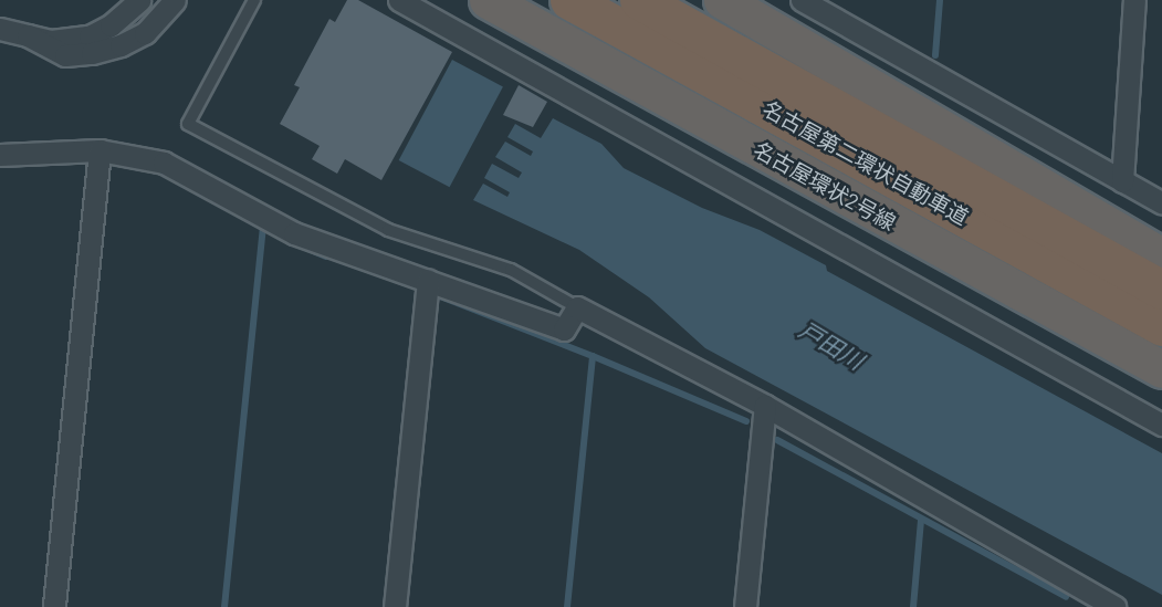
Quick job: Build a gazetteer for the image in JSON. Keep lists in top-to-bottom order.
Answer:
{
  "streets": {
    "highway": ["名古屋第二環状自動車道", "名古屋環状2号線"]
  },
  "water": ["戸田川"]
}
